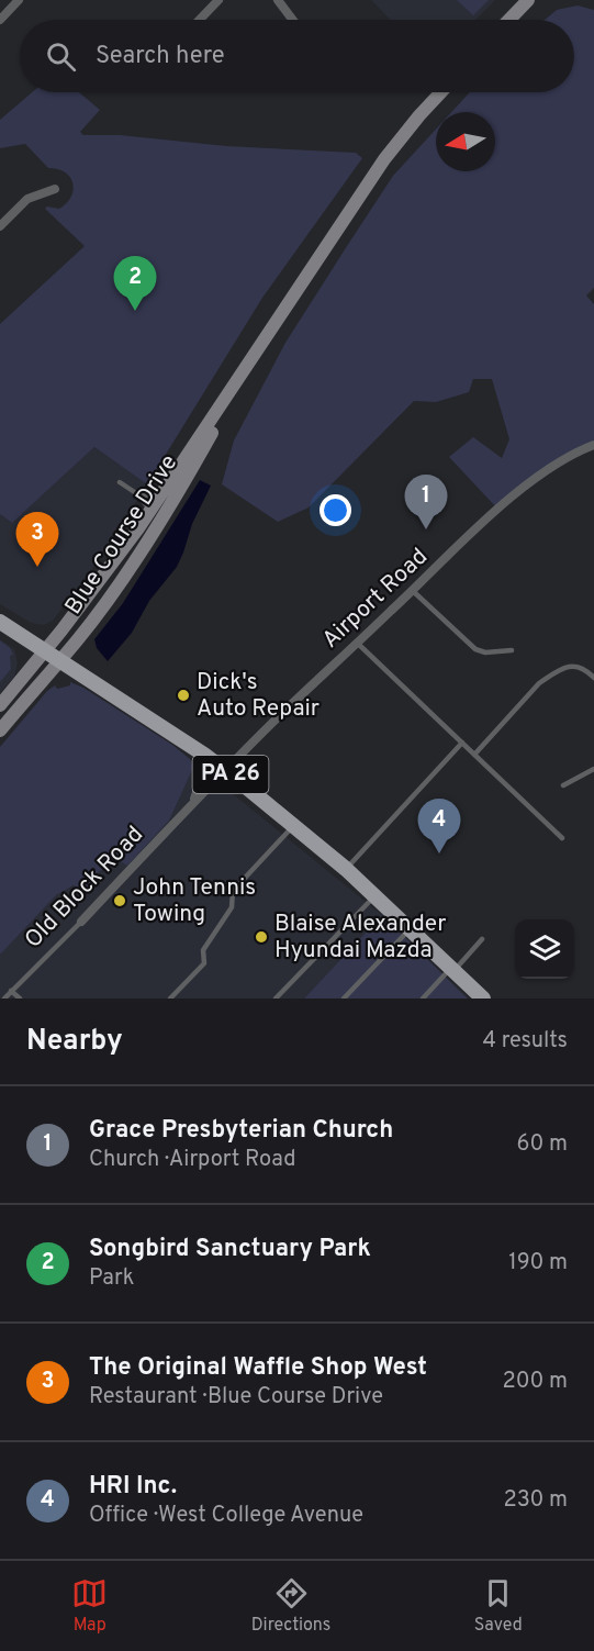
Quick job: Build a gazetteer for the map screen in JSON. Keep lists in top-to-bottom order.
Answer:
{
  "streets": {
    "main road": ["Blue Course Drive", "PA 26"],
    "street": ["Airport Road", "Old Block Road"]
  },
  "crossings": [
    ["Blue Course Drive", "PA 26"],
    ["Airport Road", "PA 26"],
    ["Airport Road", "Old Block Road"],
    ["PA 26", "Old Block Road"]
  ],
  "places": ["Dick's Auto Repair", "John Tennis Towing", "Blaise Alexander Hyundai Mazda"],
  "north": "left",
  "page": {
    "search": "Search here",
    "pins": [
      "2",
      "1",
      "3",
      "4"
    ],
    "heading": ["Nearby", "4 results"],
    "list": [
      {
        "mark": "1",
        "name": "Grace Presbyterian Church",
        "note": "Church · Airport Road",
        "value": "60 m"
      },
      {
        "mark": "2",
        "name": "Songbird Sanctuary Park",
        "note": "Park",
        "value": "190 m"
      },
      {
        "mark": "3",
        "name": "The Original Waffle Shop West",
        "note": "Restaurant · Blue Course Drive",
        "value": "200 m"
      },
      {
        "mark": "4",
        "name": "HRI Inc.",
        "note": "Office · West College Avenue",
        "value": "230 m"
      }
    ],
    "nav": ["Map", "Directions", "Saved"]
  }
}
